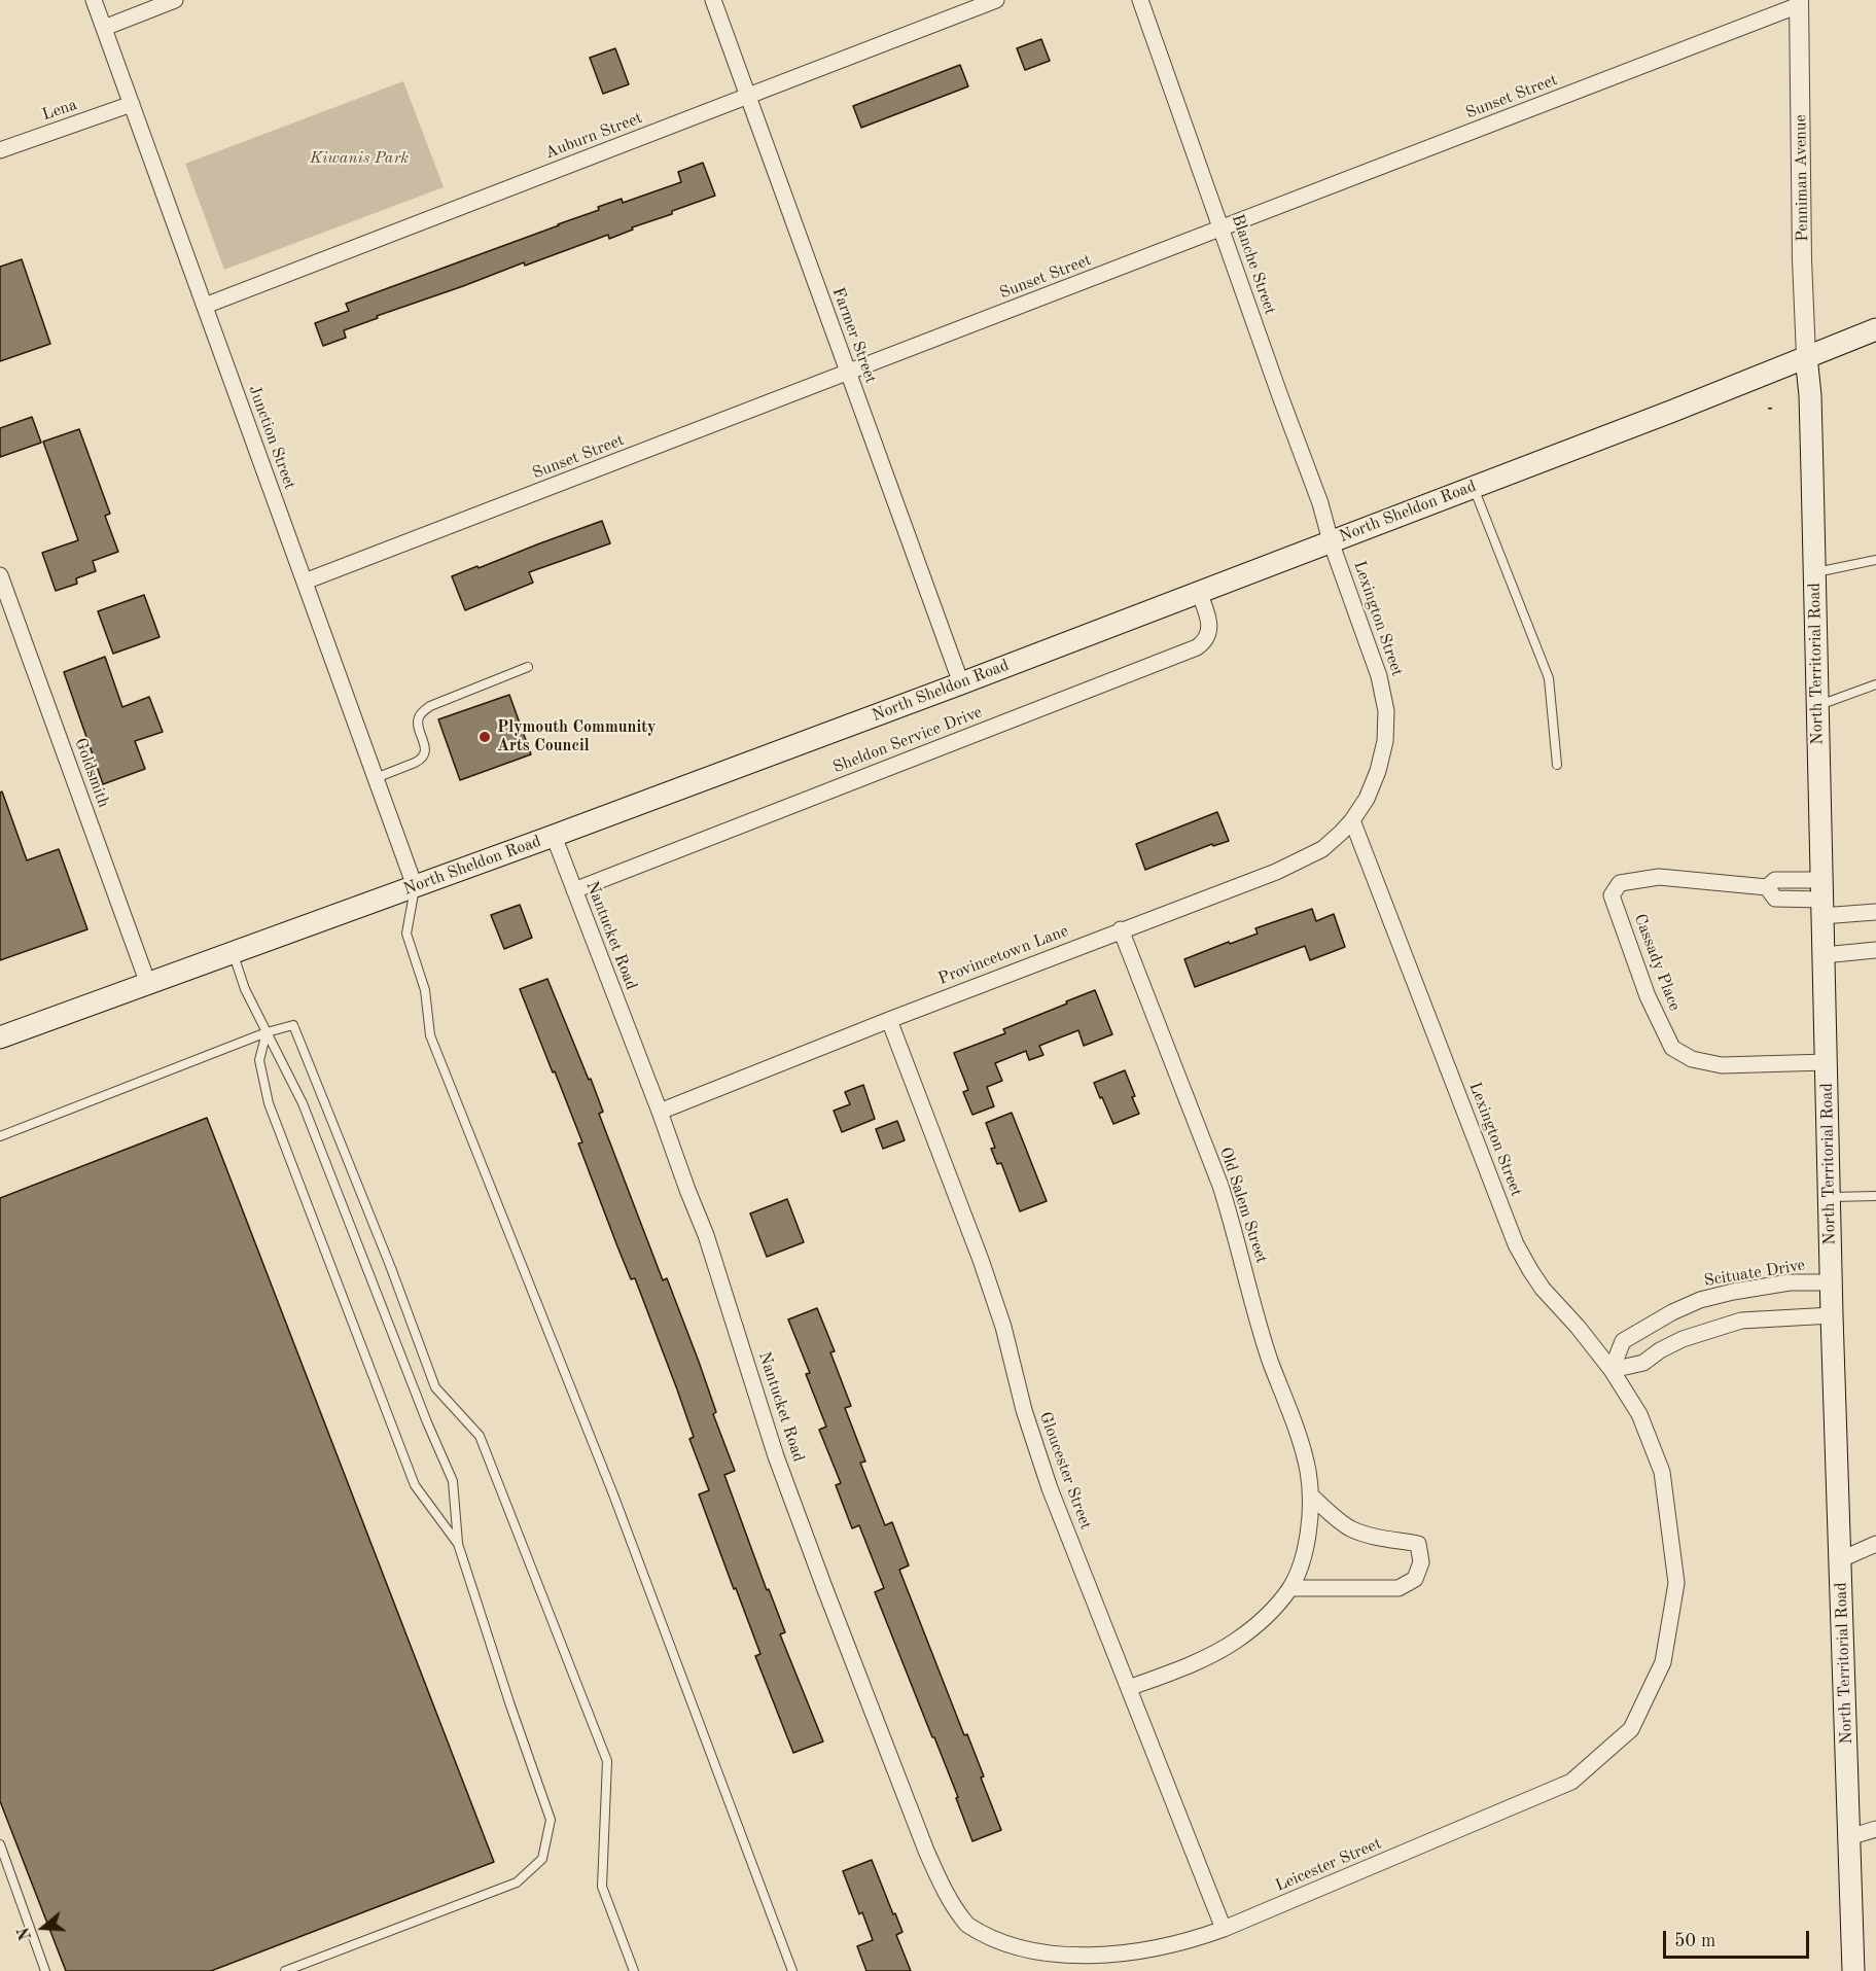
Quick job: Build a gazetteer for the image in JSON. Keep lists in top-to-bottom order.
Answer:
{
  "streets": {
    "main road": ["North Sheldon Road", "North Territorial Road"],
    "street": [
      "Sunset Street",
      "Lena",
      "Auburn Street",
      "Penniman Avenue",
      "Blanche Street",
      "Farmer Street",
      "Junction Street",
      "Lexington Street",
      "Sheldon Service Drive",
      "Goldsmith",
      "Nantucket Road",
      "Provincetown Lane",
      "Cassady Place",
      "Old Salem Street",
      "Scituate Drive",
      "Gloucester Street",
      "Leicester Street"
    ]
  },
  "crossings": [
    ["Sunset Street", "Penniman Avenue"],
    ["Sunset Street", "Blanche Street"],
    ["Sunset Street", "Farmer Street"],
    ["Sunset Street", "Junction Street"],
    ["Lena", "Junction Street"],
    ["Auburn Street", "Farmer Street"],
    ["Auburn Street", "Junction Street"],
    ["Penniman Avenue", "North Sheldon Road"],
    ["Penniman Avenue", "North Territorial Road"],
    ["Blanche Street", "North Sheldon Road"],
    ["Blanche Street", "Lexington Street"],
    ["Farmer Street", "North Sheldon Road"],
    ["Junction Street", "North Sheldon Road"],
    ["North Sheldon Road", "Lexington Street"],
    ["North Sheldon Road", "North Territorial Road"],
    ["North Sheldon Road", "Sheldon Service Drive"],
    ["North Sheldon Road", "Goldsmith"],
    ["North Sheldon Road", "Nantucket Road"],
    ["Lexington Street", "Provincetown Lane"],
    ["Lexington Street", "Scituate Drive"],
    ["Lexington Street", "Leicester Street"],
    ["North Territorial Road", "Cassady Place"],
    ["North Territorial Road", "Scituate Drive"],
    ["Sheldon Service Drive", "Nantucket Road"],
    ["Nantucket Road", "Provincetown Lane"],
    ["Nantucket Road", "Leicester Street"],
    ["Provincetown Lane", "Old Salem Street"],
    ["Provincetown Lane", "Gloucester Street"],
    ["Old Salem Street", "Gloucester Street"],
    ["Gloucester Street", "Leicester Street"]
  ],
  "parks": ["Kiwanis Park"],
  "places": ["Plymouth Community Arts Council"],
  "scale_bar": "50 m",
  "north": "left"
}
